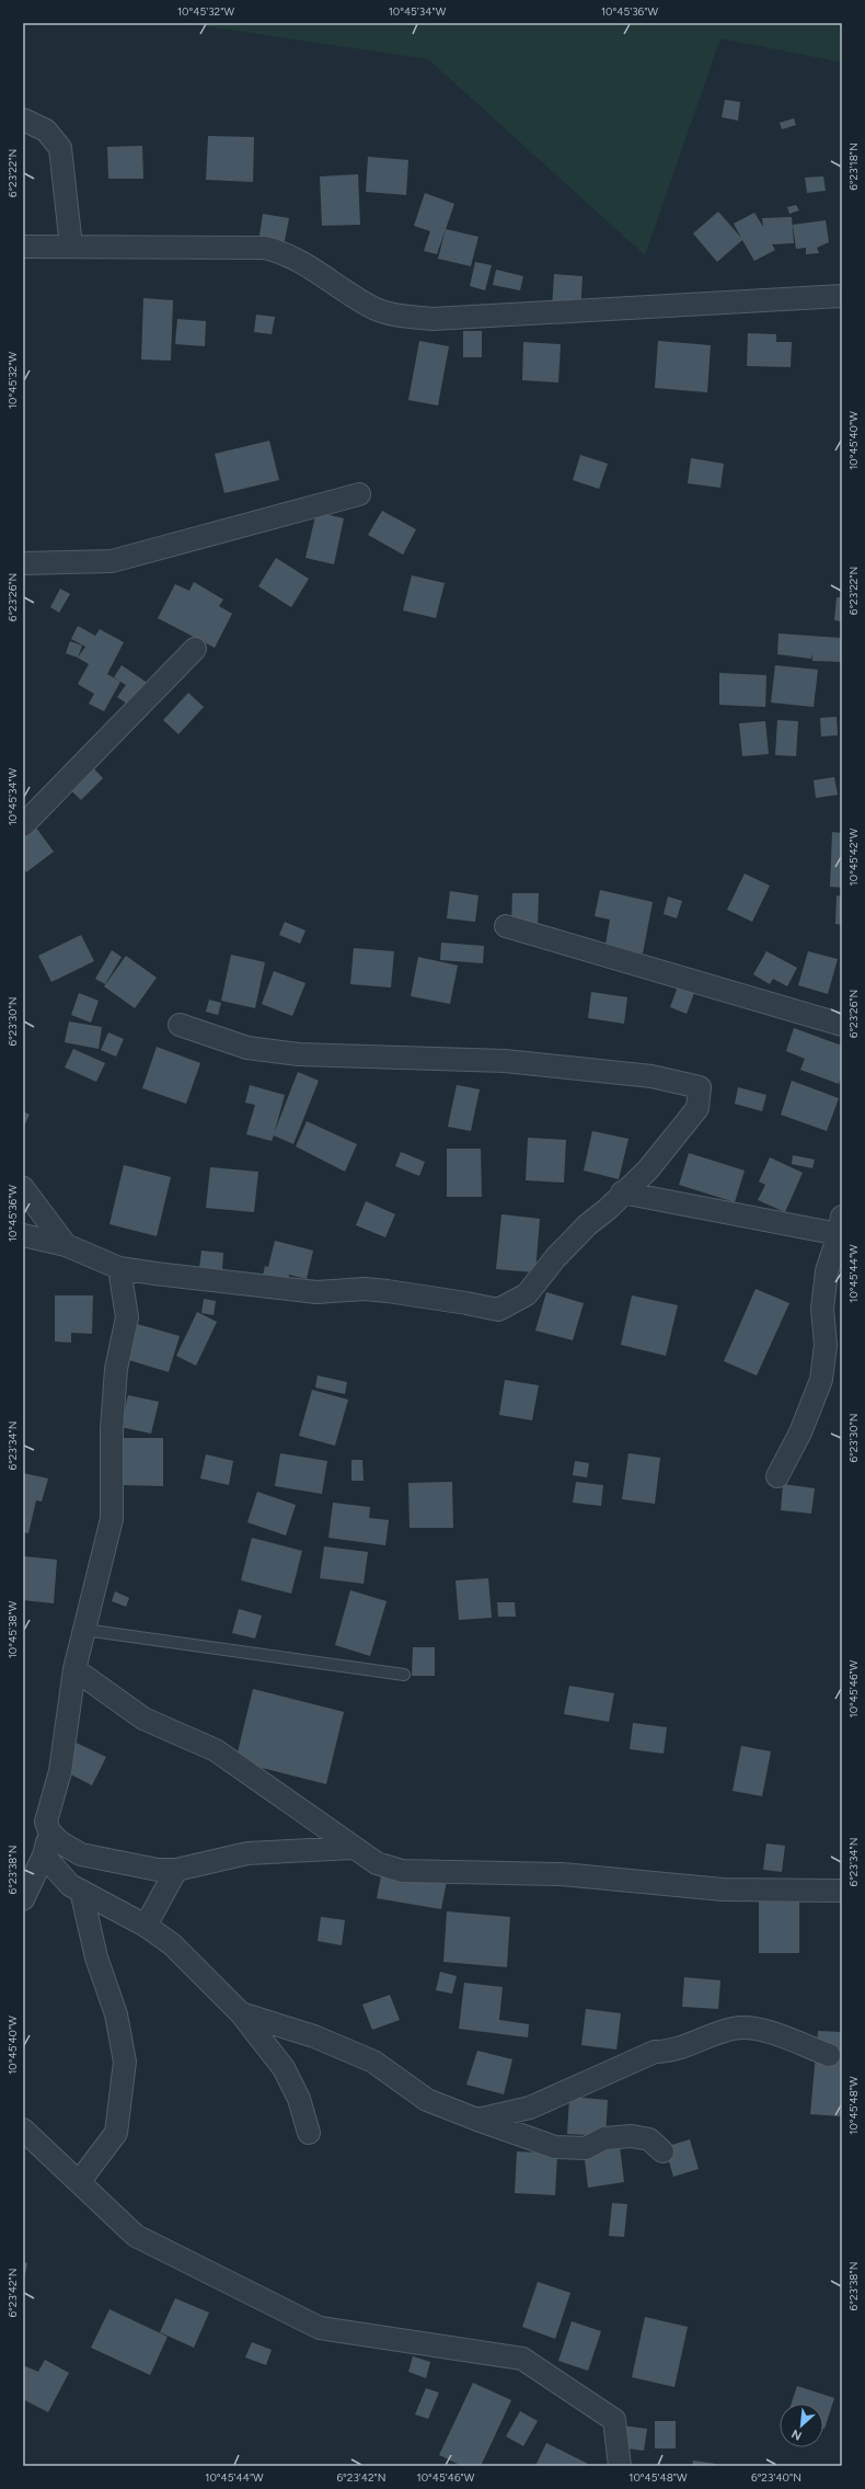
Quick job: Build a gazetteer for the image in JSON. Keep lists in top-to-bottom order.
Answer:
{
  "north": "bottom left",
  "coordinates": [
    "10°45'32\"W",
    "10°45'34\"W",
    "10°45'36\"W",
    "6°23'18\"N",
    "6°23'22\"N",
    "10°45'40\"W",
    "6°23'26\"N",
    "10°45'42\"W",
    "6°23'30\"N",
    "10°45'44\"W",
    "6°23'34\"N",
    "10°45'38\"W",
    "10°45'46\"W",
    "6°23'38\"N",
    "10°45'48\"W",
    "6°23'42\"N",
    "6°23'40\"N"
  ]
}
